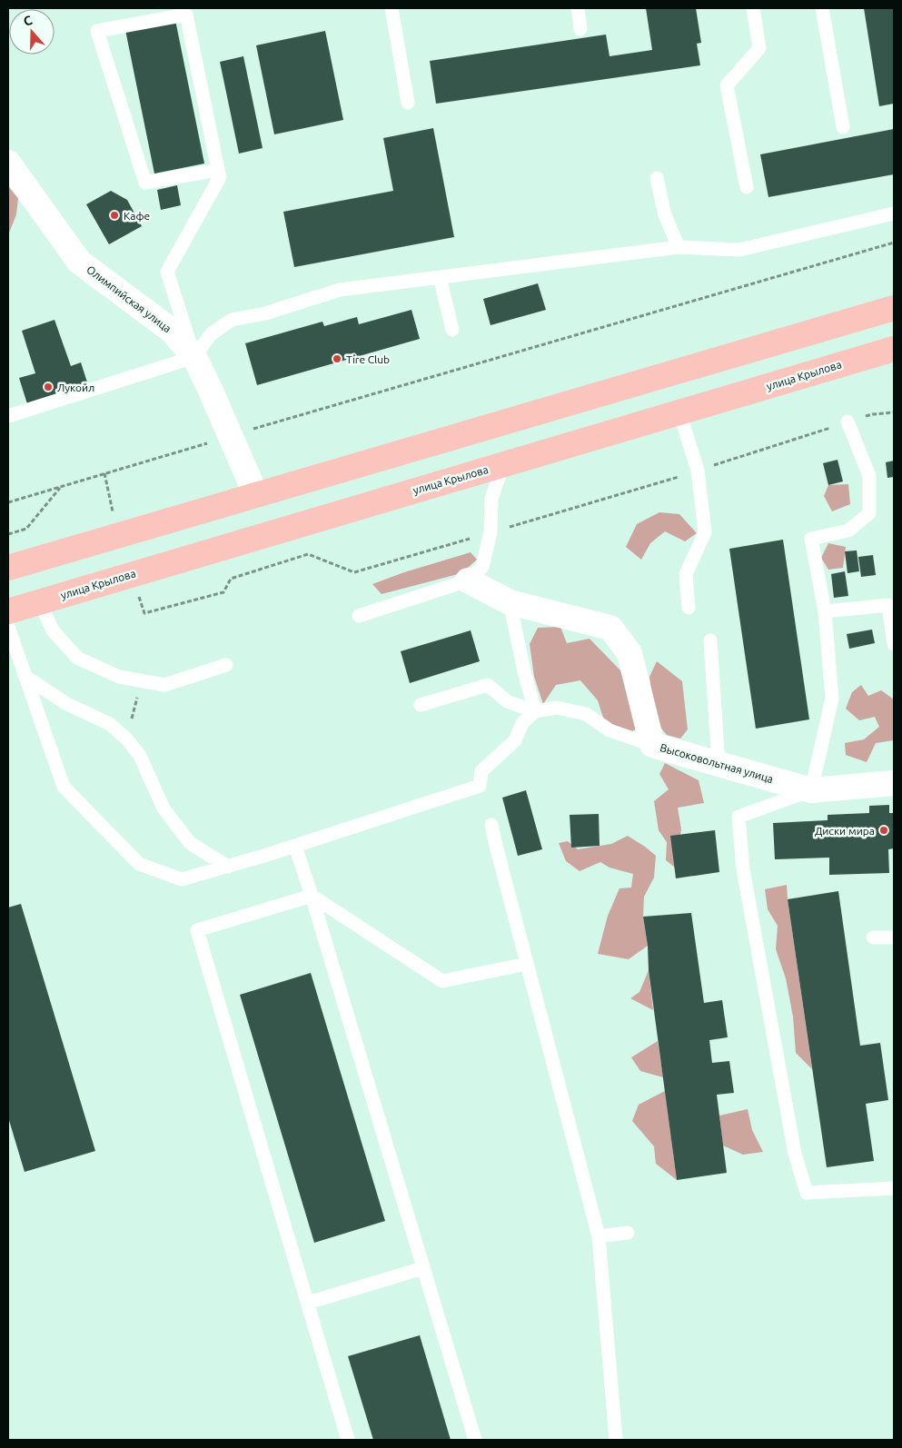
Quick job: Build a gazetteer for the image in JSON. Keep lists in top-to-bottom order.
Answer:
{
  "streets": {
    "main road": ["улица Крылова"],
    "street": ["Олимпийская улица", "Высоковольтная улица"]
  },
  "places": [
    "Кафе",
    "Tire Club",
    "Лукойл",
    "Диски мира"
  ],
  "north": "top"
}
